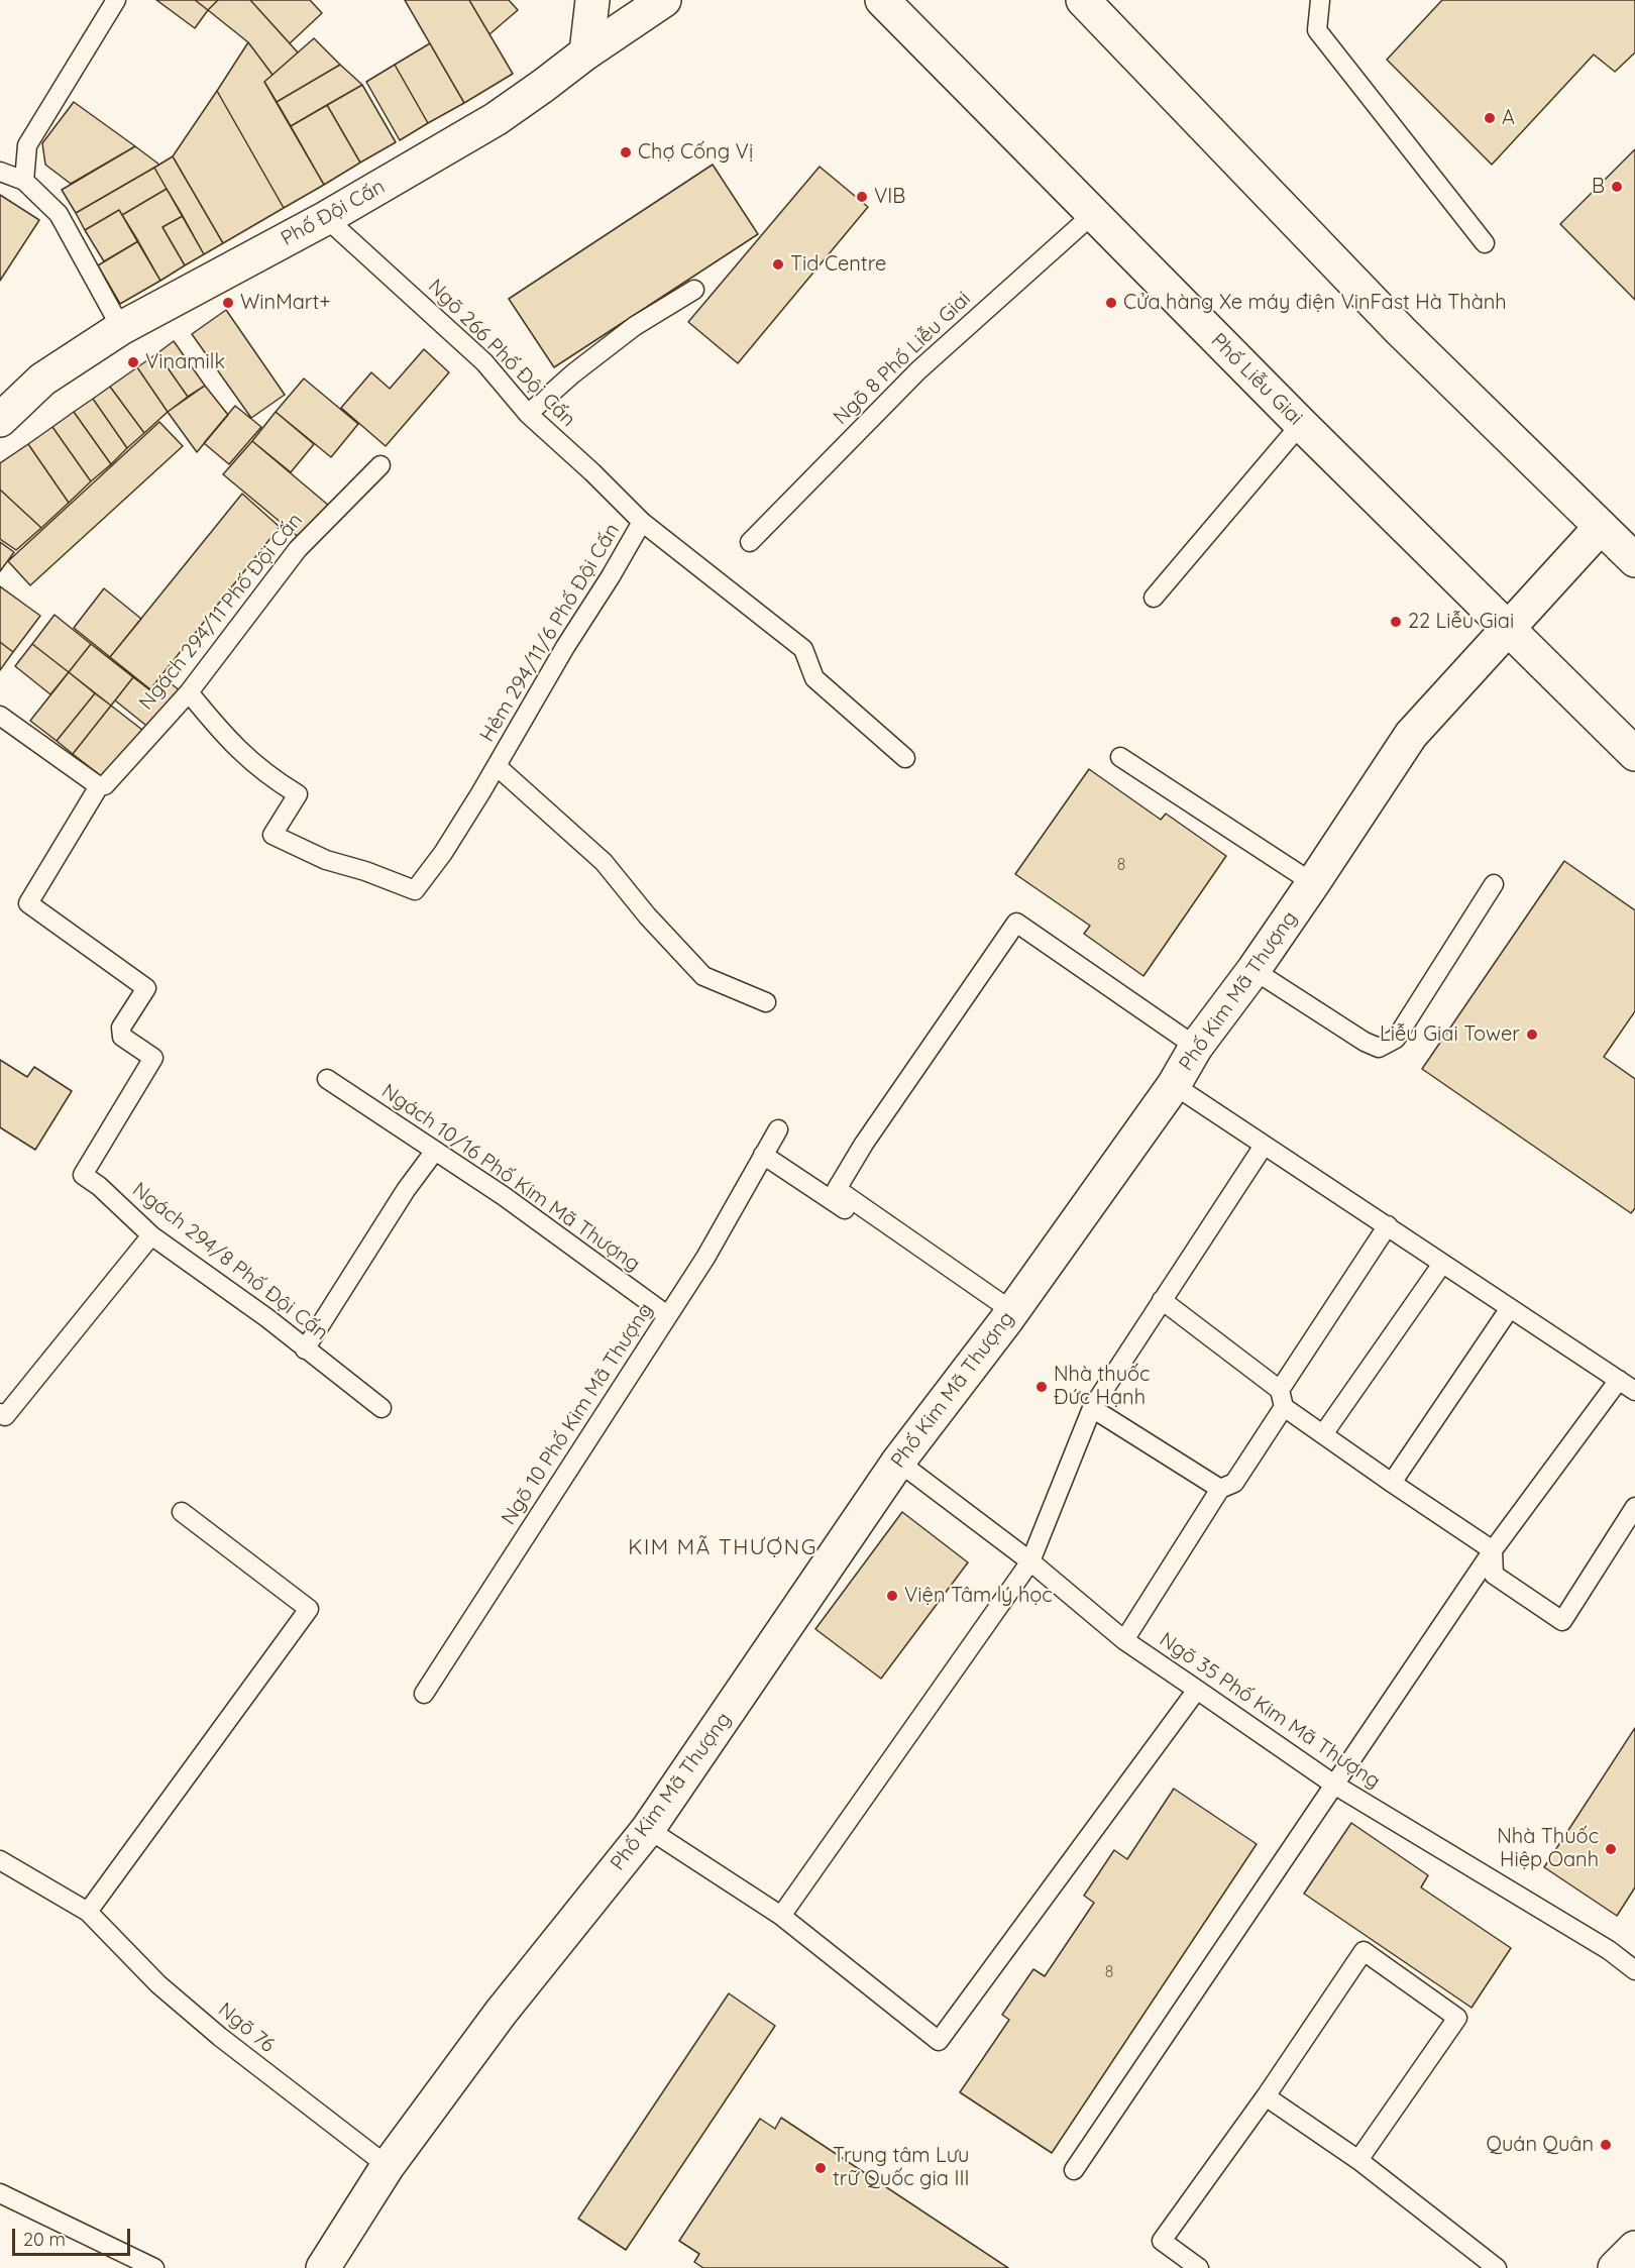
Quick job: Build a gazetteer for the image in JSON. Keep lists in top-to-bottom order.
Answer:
{
  "streets": {
    "street": ["Phố Đội Cấn", "Phố Liễu Giai", "Phố Kim Mã Thượng"],
    "lane": [
      "Ngõ 266 Phố Đội Cấn",
      "Ngõ 8 Phố Liễu Giai",
      "Ngách 294/11 Phố Đội Cấn",
      "Hẻm 294/11/6 Phố Đội Cấn",
      "Ngách 10/16 Phố Kim Mã Thượng",
      "Ngách 294/8 Phố Đội Cấn",
      "Ngõ 10 Phố Kim Mã Thượng",
      "Ngõ 35 Phố Kim Mã Thượng",
      "Ngõ 76"
    ]
  },
  "crossings": [
    ["Phố Đội Cấn", "Ngõ 266 Phố Đội Cấn"],
    ["Ngõ 266 Phố Đội Cấn", "Hẻm 294/11/6 Phố Đội Cấn"],
    ["Ngõ 8 Phố Liễu Giai", "Phố Liễu Giai"],
    ["Phố Liễu Giai", "Phố Kim Mã Thượng"],
    ["Ngách 294/11 Phố Đội Cấn", "Hẻm 294/11/6 Phố Đội Cấn"],
    ["Ngách 294/11 Phố Đội Cấn", "Ngách 294/8 Phố Đội Cấn"],
    ["Phố Kim Mã Thượng", "Ngõ 35 Phố Kim Mã Thượng"],
    ["Phố Kim Mã Thượng", "Ngõ 76"],
    ["Ngách 10/16 Phố Kim Mã Thượng", "Ngõ 10 Phố Kim Mã Thượng"]
  ],
  "districts": ["KIM MÃ THƯỢNG"],
  "places": [
    "A",
    "Chợ Cống Vị",
    "B",
    "VIB",
    "Tid Centre",
    "WinMart+",
    "Cửa hàng Xe máy điện VinFast Hà Thành",
    "Vinamilk",
    "22 Liễu Giai",
    "Liễu Giai Tower",
    "Nhà thuốc Đức Hạnh",
    "Viện Tâm lý học",
    "Nhà Thuốc Hiệp Oanh",
    "Quán Quân",
    "Trung tâm Lưu trữ Quốc gia III"
  ],
  "house_numbers": ["8", "8"],
  "scale_bar": "20 m"
}
